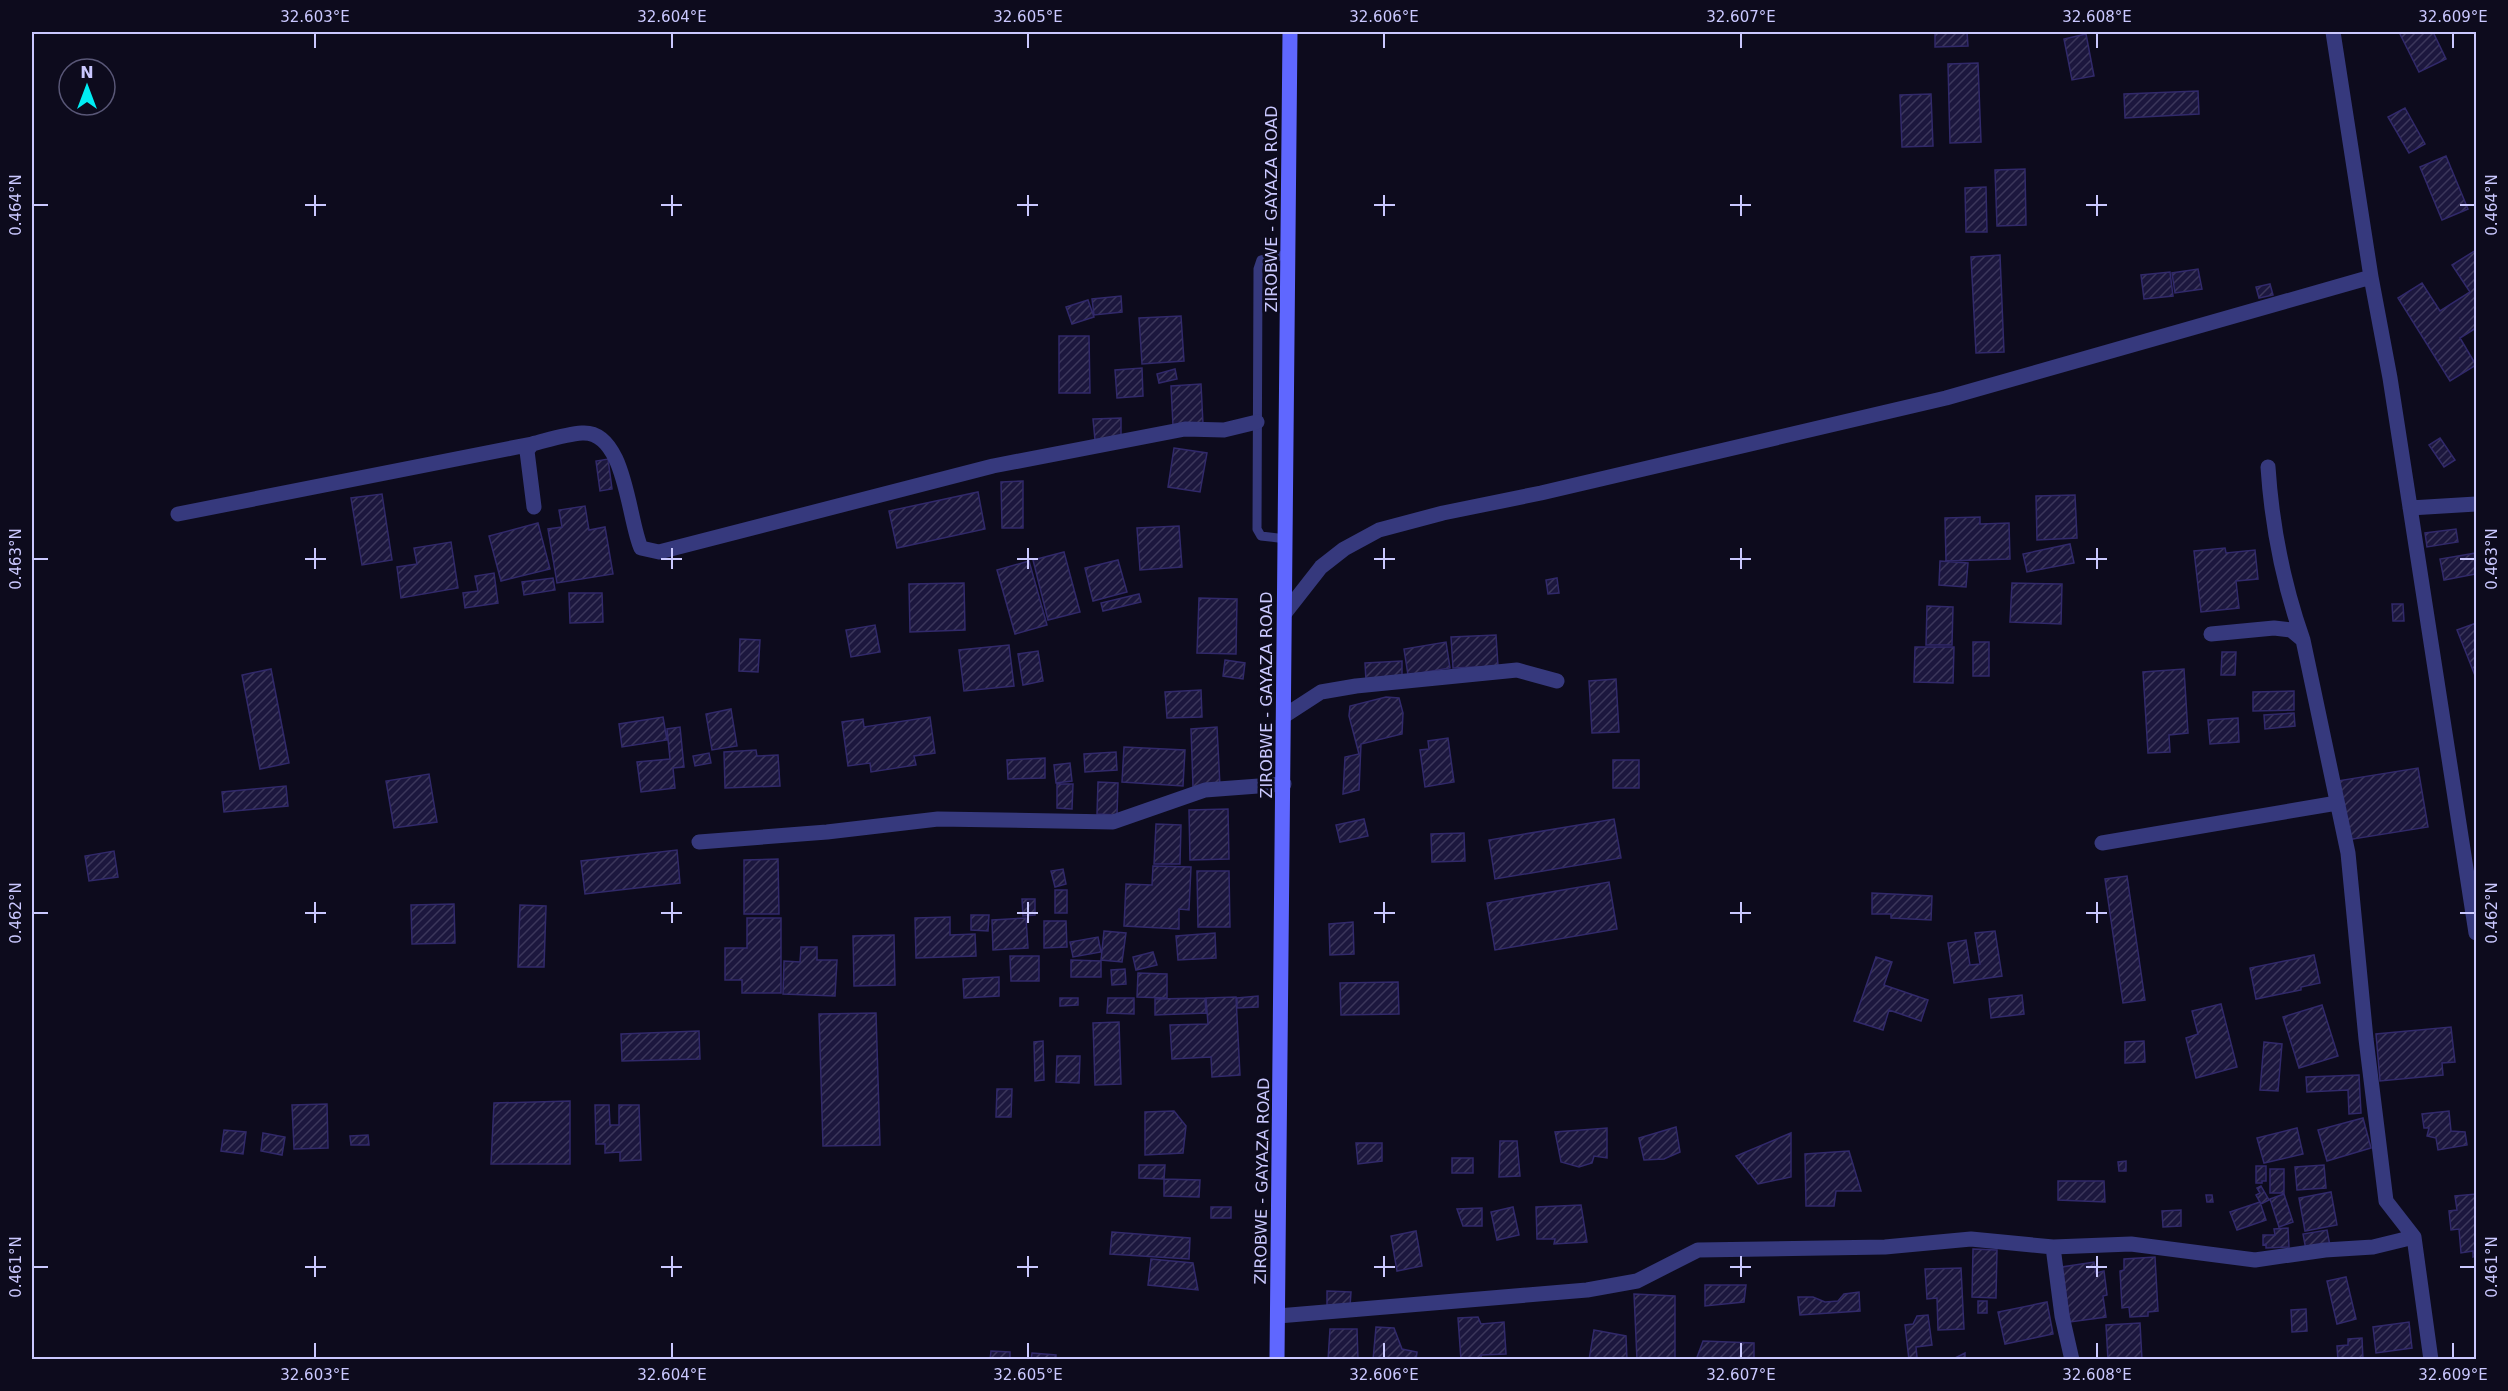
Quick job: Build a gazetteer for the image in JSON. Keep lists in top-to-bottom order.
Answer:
{
  "streets": {
    "street": ["ZIROBWE - GAYAZA ROAD"]
  },
  "north": "top",
  "coordinates": [
    "32.603°E",
    "32.604°E",
    "32.605°E",
    "32.606°E",
    "32.607°E",
    "32.608°E",
    "32.609°E",
    "0.464°N",
    "0.463°N",
    "0.462°N",
    "0.461°N"
  ]
}
